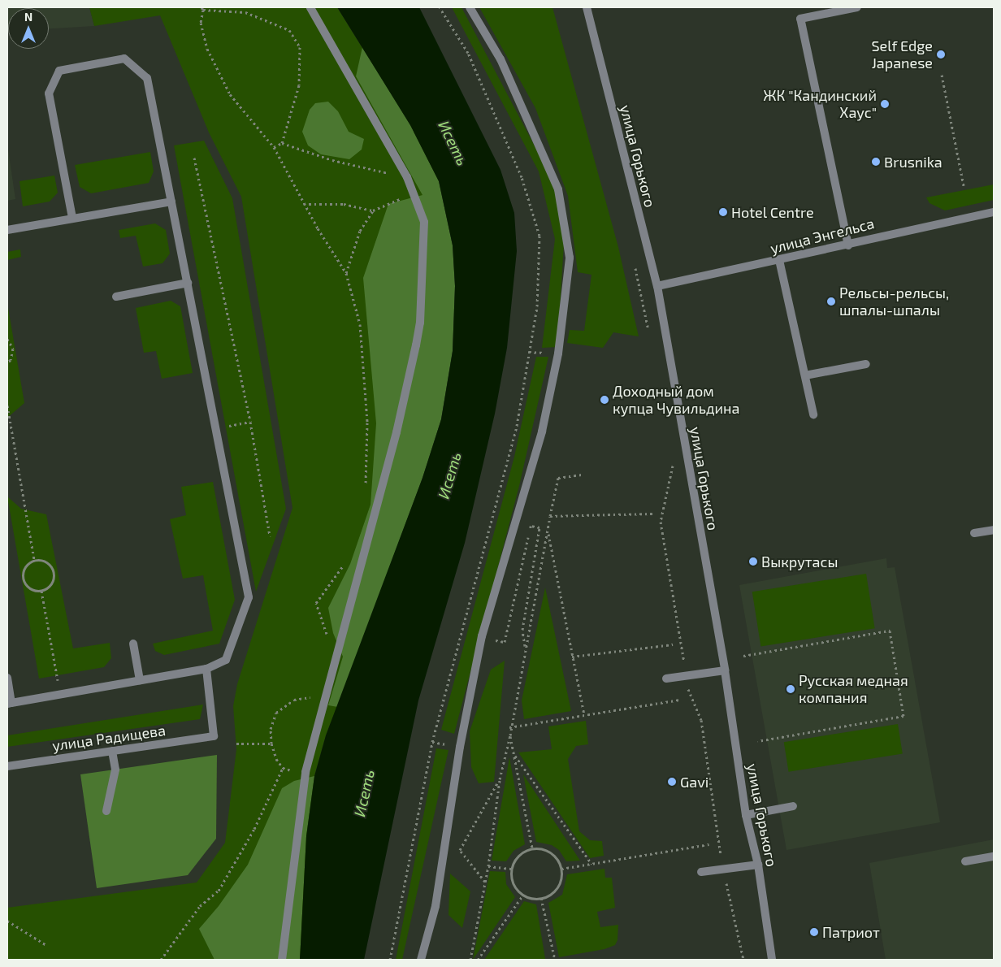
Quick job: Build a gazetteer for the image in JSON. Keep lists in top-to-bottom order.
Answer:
{
  "streets": {
    "street": ["улица Горького", "улица Энгельса", "улица Радищева"]
  },
  "crossings": [
    ["улица Горького", "улица Энгельса"]
  ],
  "water": ["Исеть"],
  "places": [
    "Self Edge Japanese",
    "ЖК \"Кандинский Хаус\"",
    "Brusnika",
    "Hotel Centre",
    "Рельсы-рельсы, шпалы-шпалы",
    "Доходный дом купца Чувильдина",
    "Выкрутасы",
    "Русская медная компания",
    "Gavi",
    "Патриот"
  ],
  "north": "top"
}
